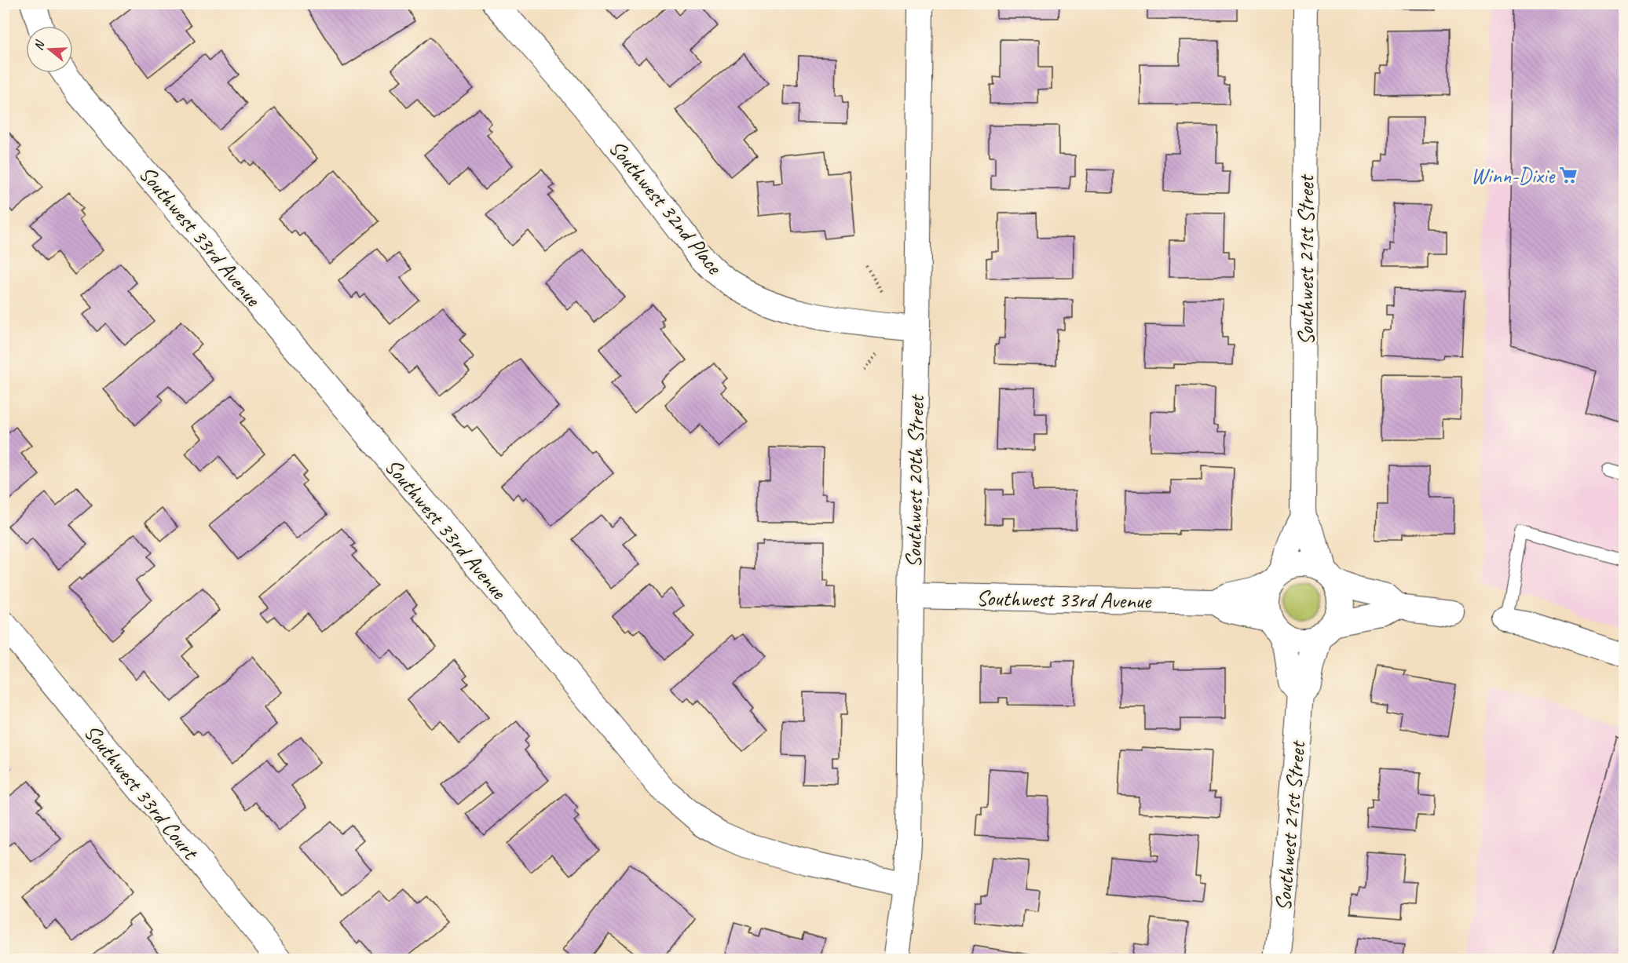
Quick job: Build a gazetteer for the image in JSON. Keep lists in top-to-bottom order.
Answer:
{
  "streets": {
    "street": [
      "Southwest 32nd Place",
      "Southwest 33rd Avenue",
      "Southwest 21st Street",
      "Southwest 20th Street",
      "Southwest 33rd Court"
    ]
  },
  "crossings": [
    ["Southwest 32nd Place", "Southwest 20th Street"],
    ["Southwest 33rd Avenue", "Southwest 21st Street"],
    ["Southwest 33rd Avenue", "Southwest 20th Street"]
  ],
  "places": {
    "supermarket": ["Winn-Dixie"]
  },
  "north": "left"
}
